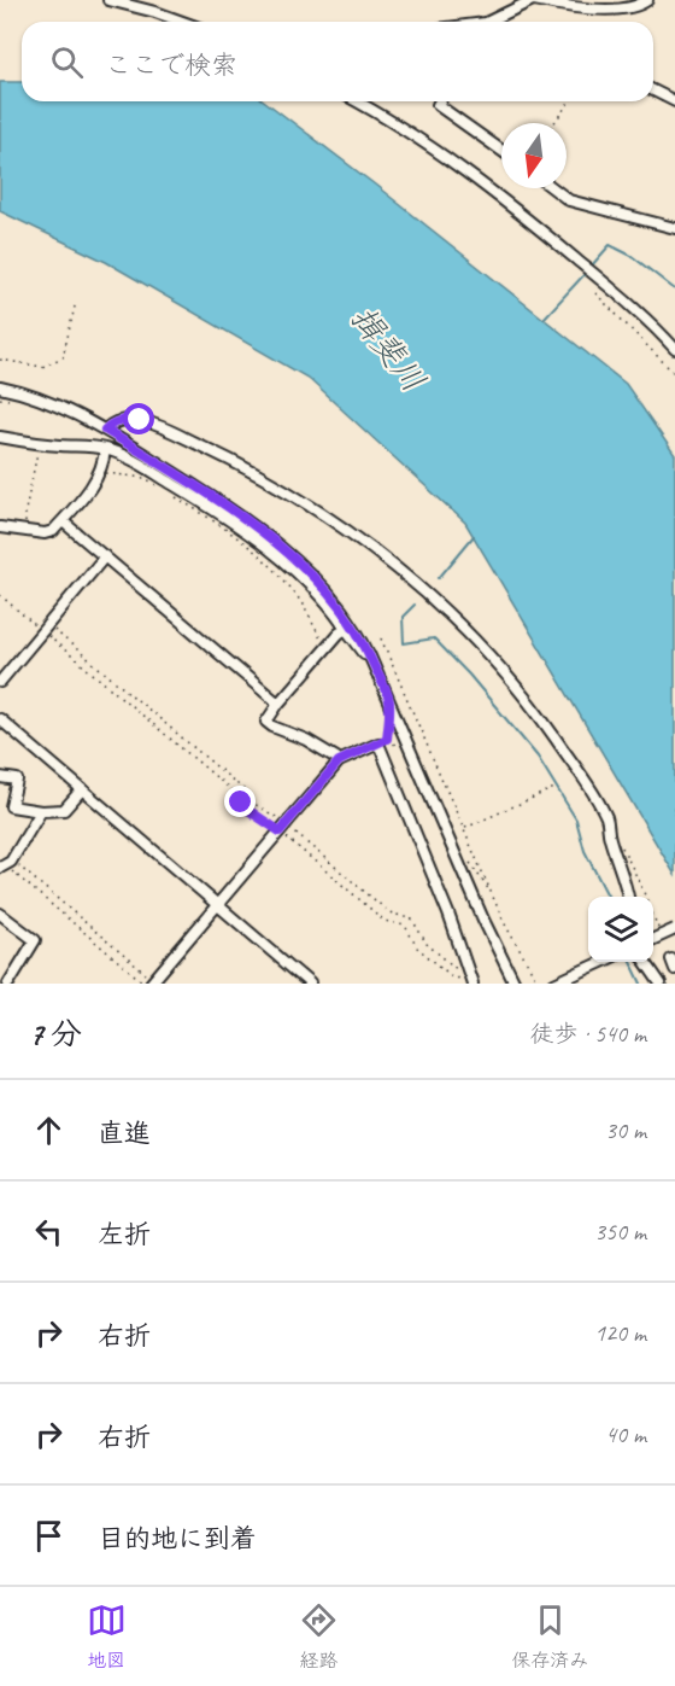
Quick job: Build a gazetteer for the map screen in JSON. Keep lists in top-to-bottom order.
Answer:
{
  "water": ["揖斐川"],
  "north": "bottom",
  "page": {
    "search": "ここで検索",
    "heading": ["7 分", "徒歩 · 540 m"],
    "list": [
      ["直進", "30 m"],
      ["左折", "350 m"],
      ["右折", "120 m"],
      ["右折", "40 m"],
      "目的地に到着"
    ],
    "nav": ["地図", "経路", "保存済み"]
  }
}
